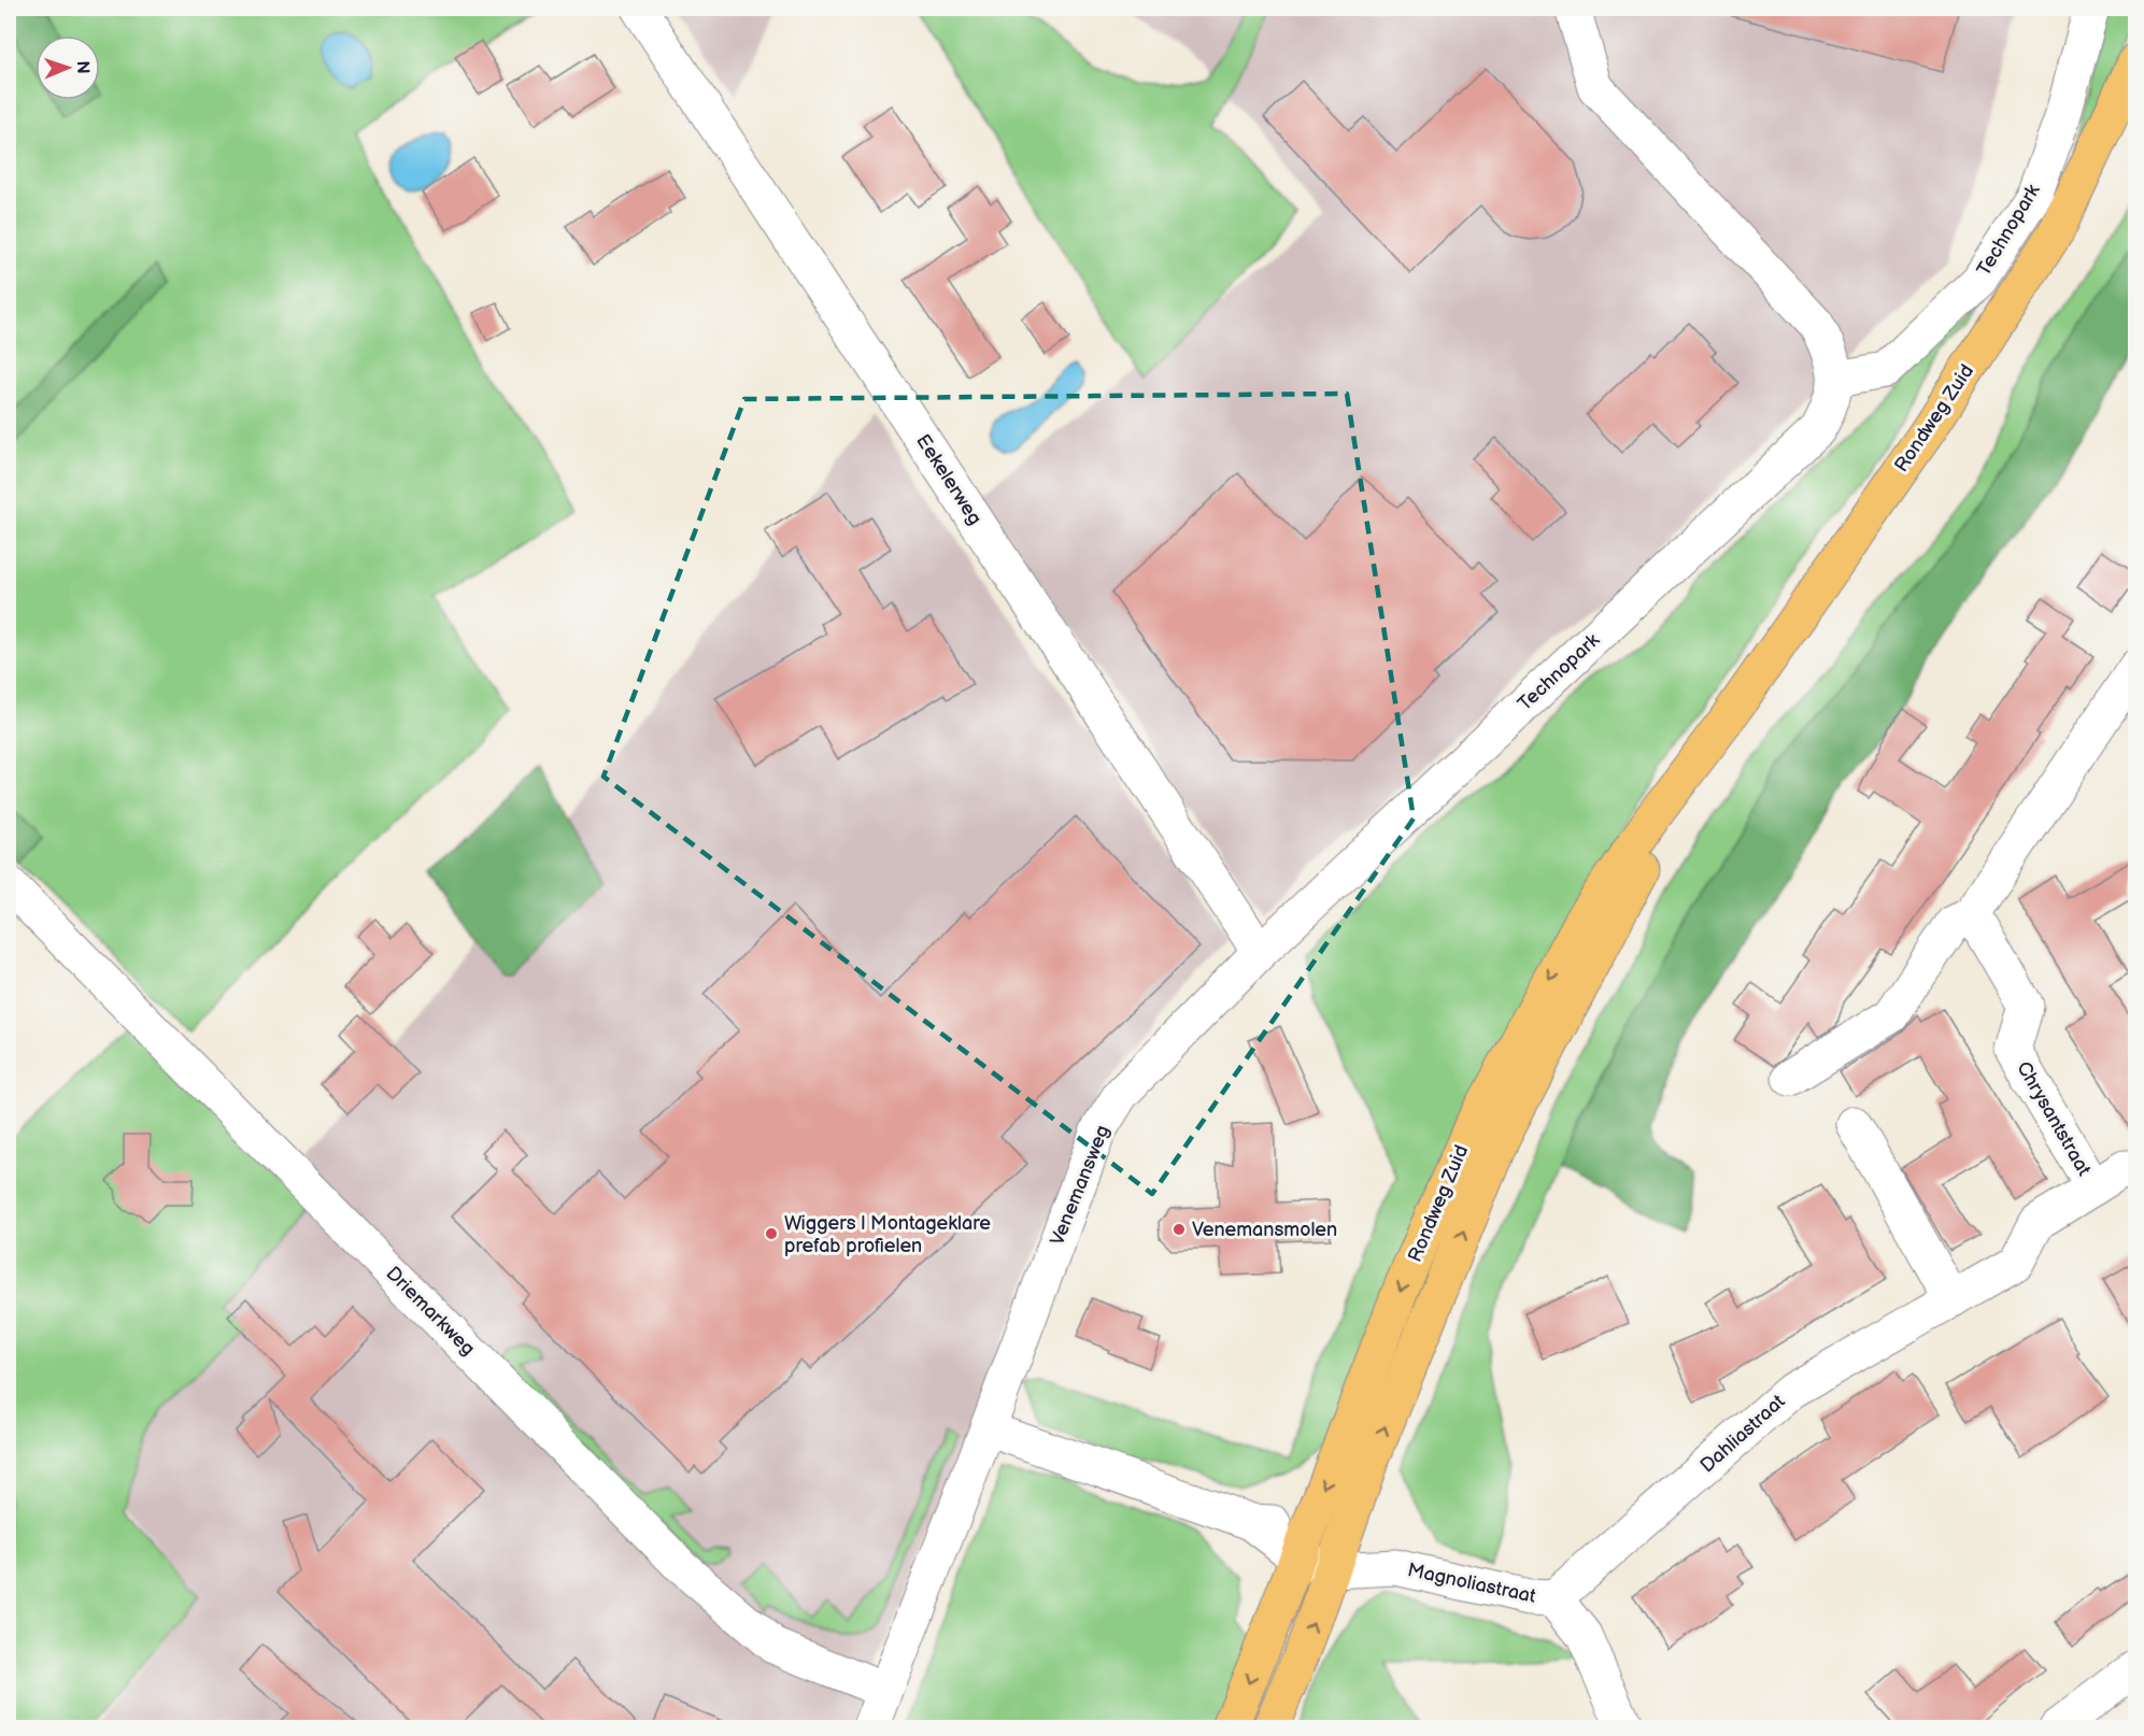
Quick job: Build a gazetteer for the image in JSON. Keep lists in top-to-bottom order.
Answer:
{
  "streets": {
    "main road": ["Rondweg Zuid"],
    "street": [
      "Technopark",
      "Eekelerweg",
      "Chrysantstraat",
      "Venemansweg",
      "Driemarkweg",
      "Dahliastraat",
      "Magnoliastraat"
    ]
  },
  "crossings": [
    ["Technopark", "Eekelerweg"],
    ["Technopark", "Venemansweg"],
    ["Rondweg Zuid", "Magnoliastraat"],
    ["Eekelerweg", "Venemansweg"],
    ["Chrysantstraat", "Dahliastraat"],
    ["Venemansweg", "Driemarkweg"],
    ["Dahliastraat", "Magnoliastraat"]
  ],
  "places": ["Venemansmolen", "Wiggers | Montageklare prefab profielen"],
  "north": "right"
}
